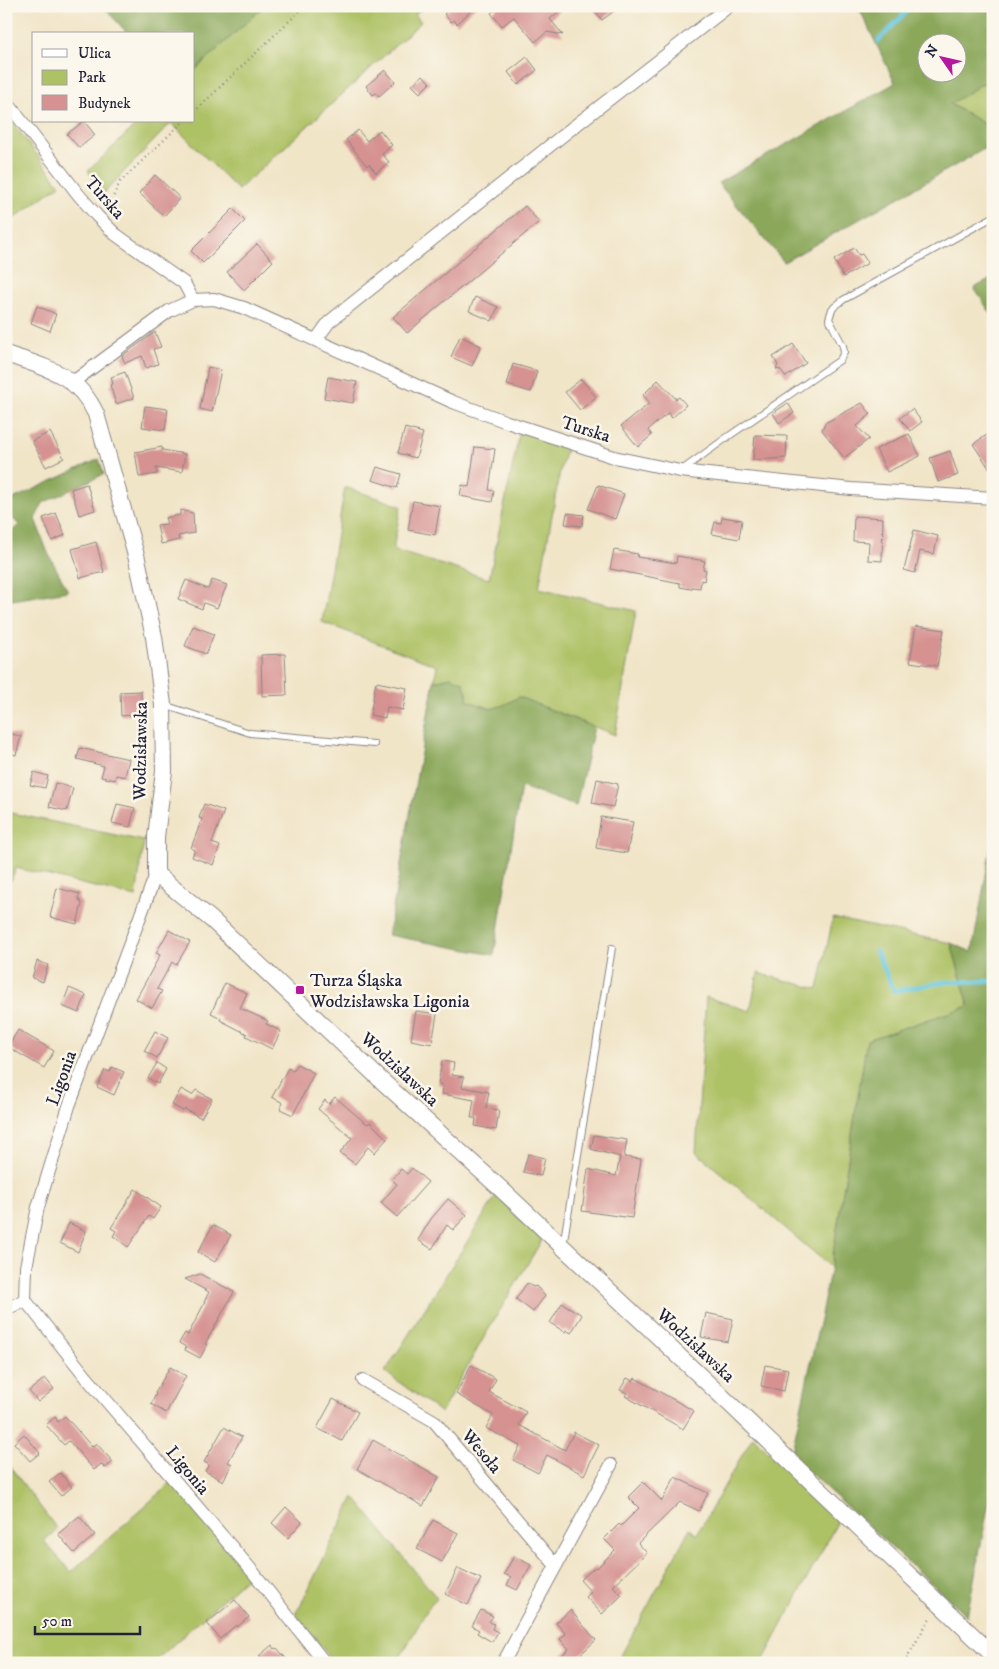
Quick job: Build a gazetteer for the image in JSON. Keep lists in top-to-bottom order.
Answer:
{
  "streets": {
    "street": [
      "Turska",
      "Wodzisławska",
      "Ligonia",
      "Wesoła"
    ]
  },
  "crossings": [
    ["Turska", "Wodzisławska"],
    ["Wodzisławska", "Ligonia"]
  ],
  "places": {
    "transit": ["Turza Śląska Wodzisławska Ligonia"]
  },
  "legend": ["Ulica", "Park", "Budynek"],
  "scale_bar": "50 m",
  "north": "top left"
}
